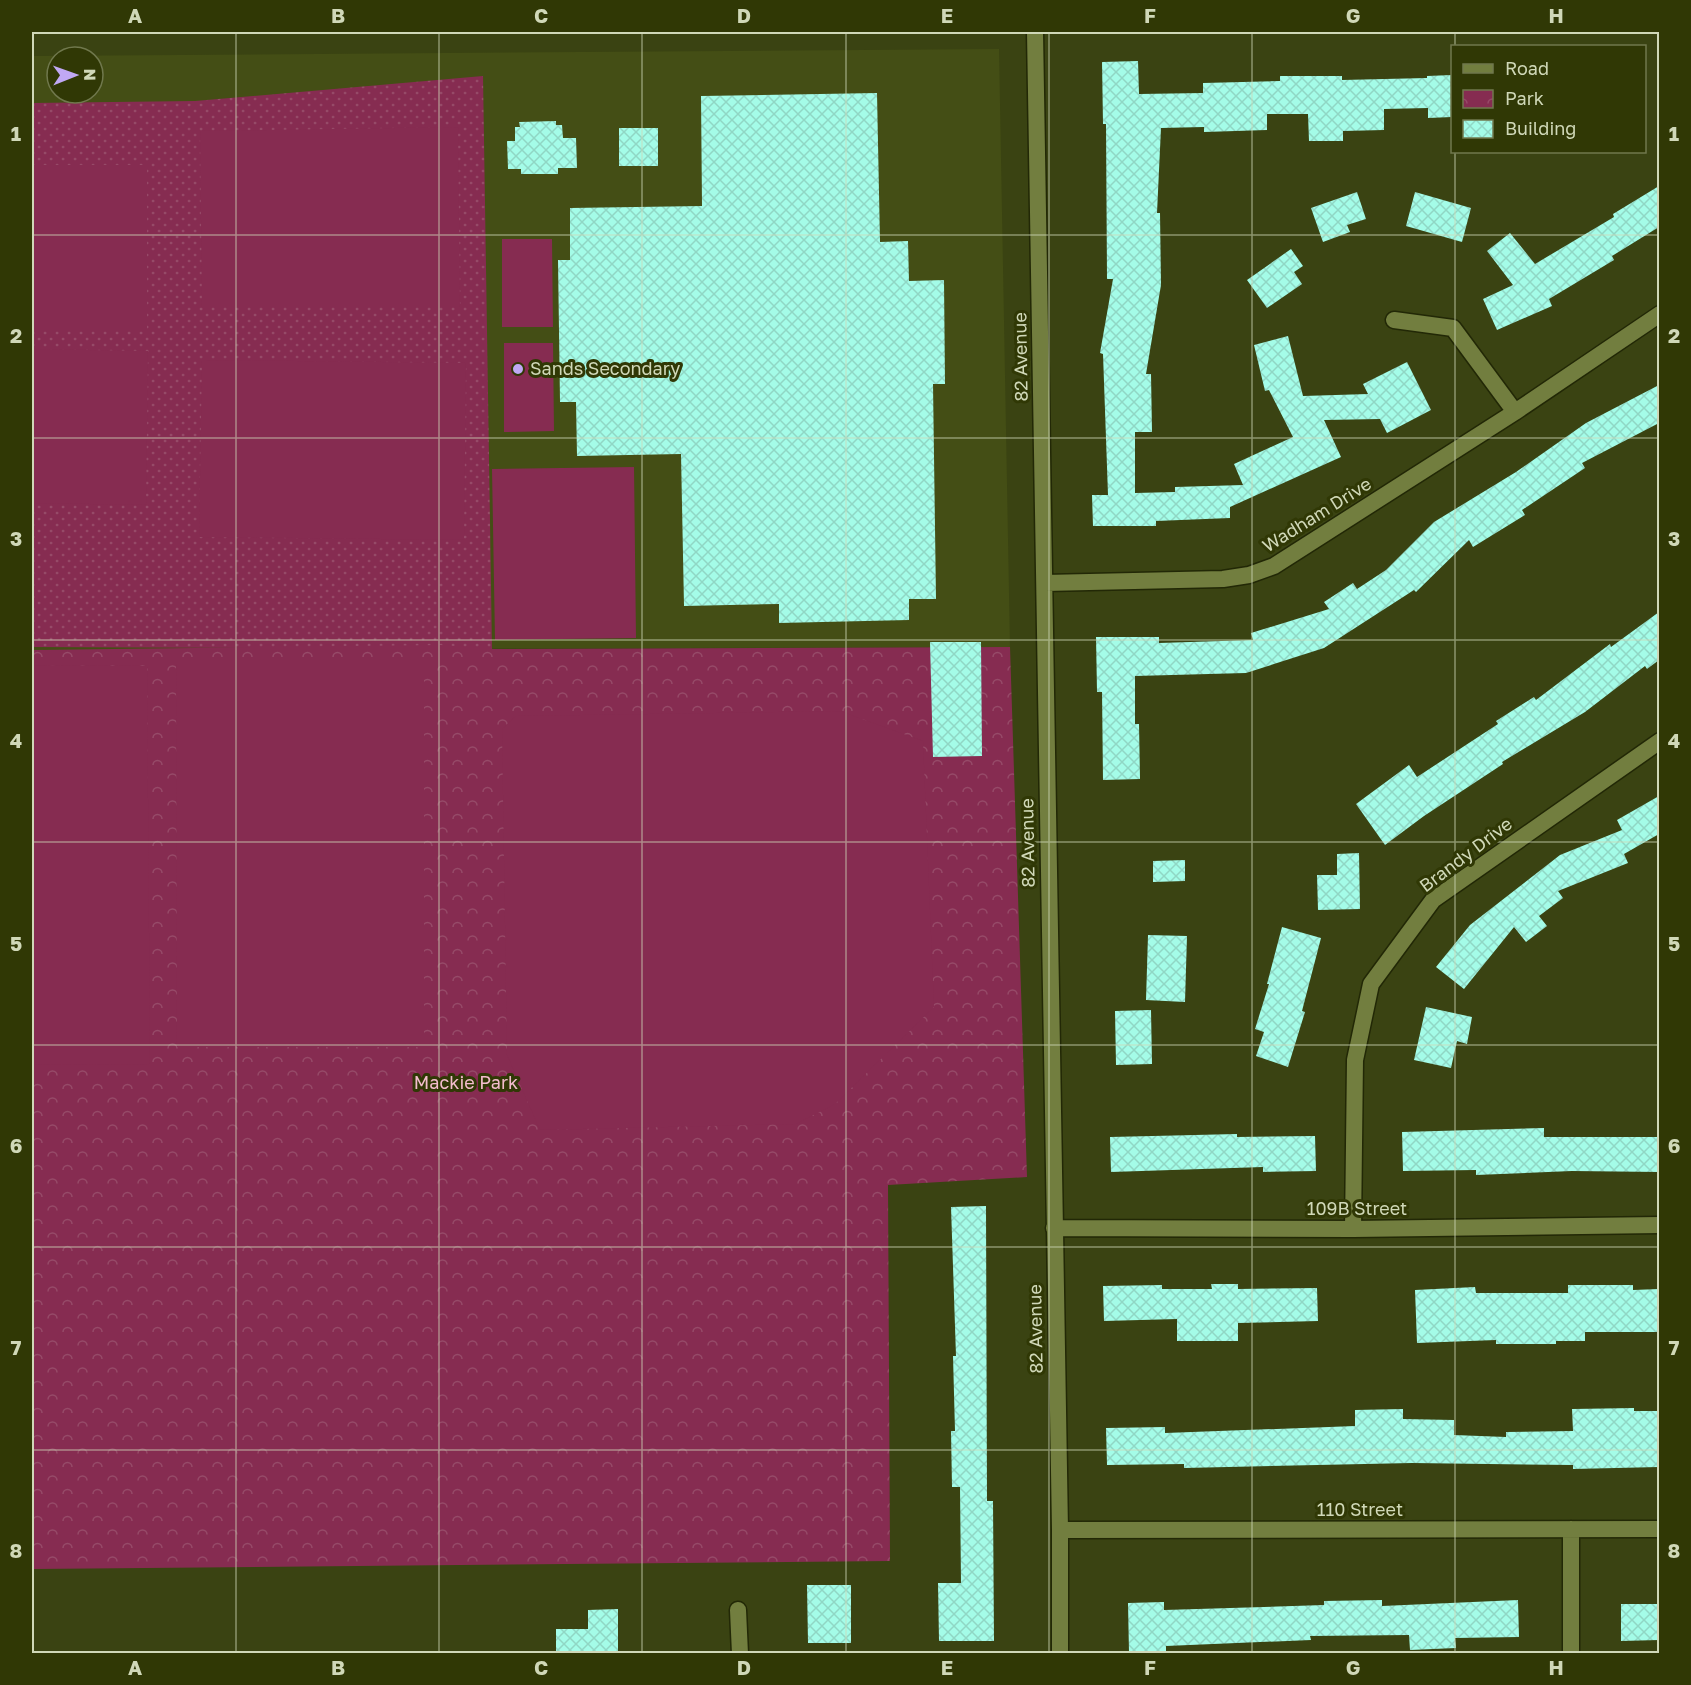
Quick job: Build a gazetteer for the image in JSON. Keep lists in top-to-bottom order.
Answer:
{
  "streets": {
    "street": [
      "82 Avenue",
      "Wadham Drive",
      "Brandy Drive",
      "109B Street",
      "110 Street"
    ]
  },
  "crossings": [
    ["82 Avenue", "Wadham Drive"],
    ["82 Avenue", "109B Street"],
    ["82 Avenue", "110 Street"],
    ["Brandy Drive", "109B Street"]
  ],
  "parks": ["Mackie Park"],
  "places": ["Sands Secondary"],
  "legend": ["Road", "Park", "Building"],
  "north": "right",
  "grid": {
    "columns": [
      "A",
      "B",
      "C",
      "D",
      "E",
      "F",
      "G",
      "H"
    ],
    "rows": [
      "1",
      "2",
      "3",
      "4",
      "5",
      "6",
      "7",
      "8"
    ]
  }
}
